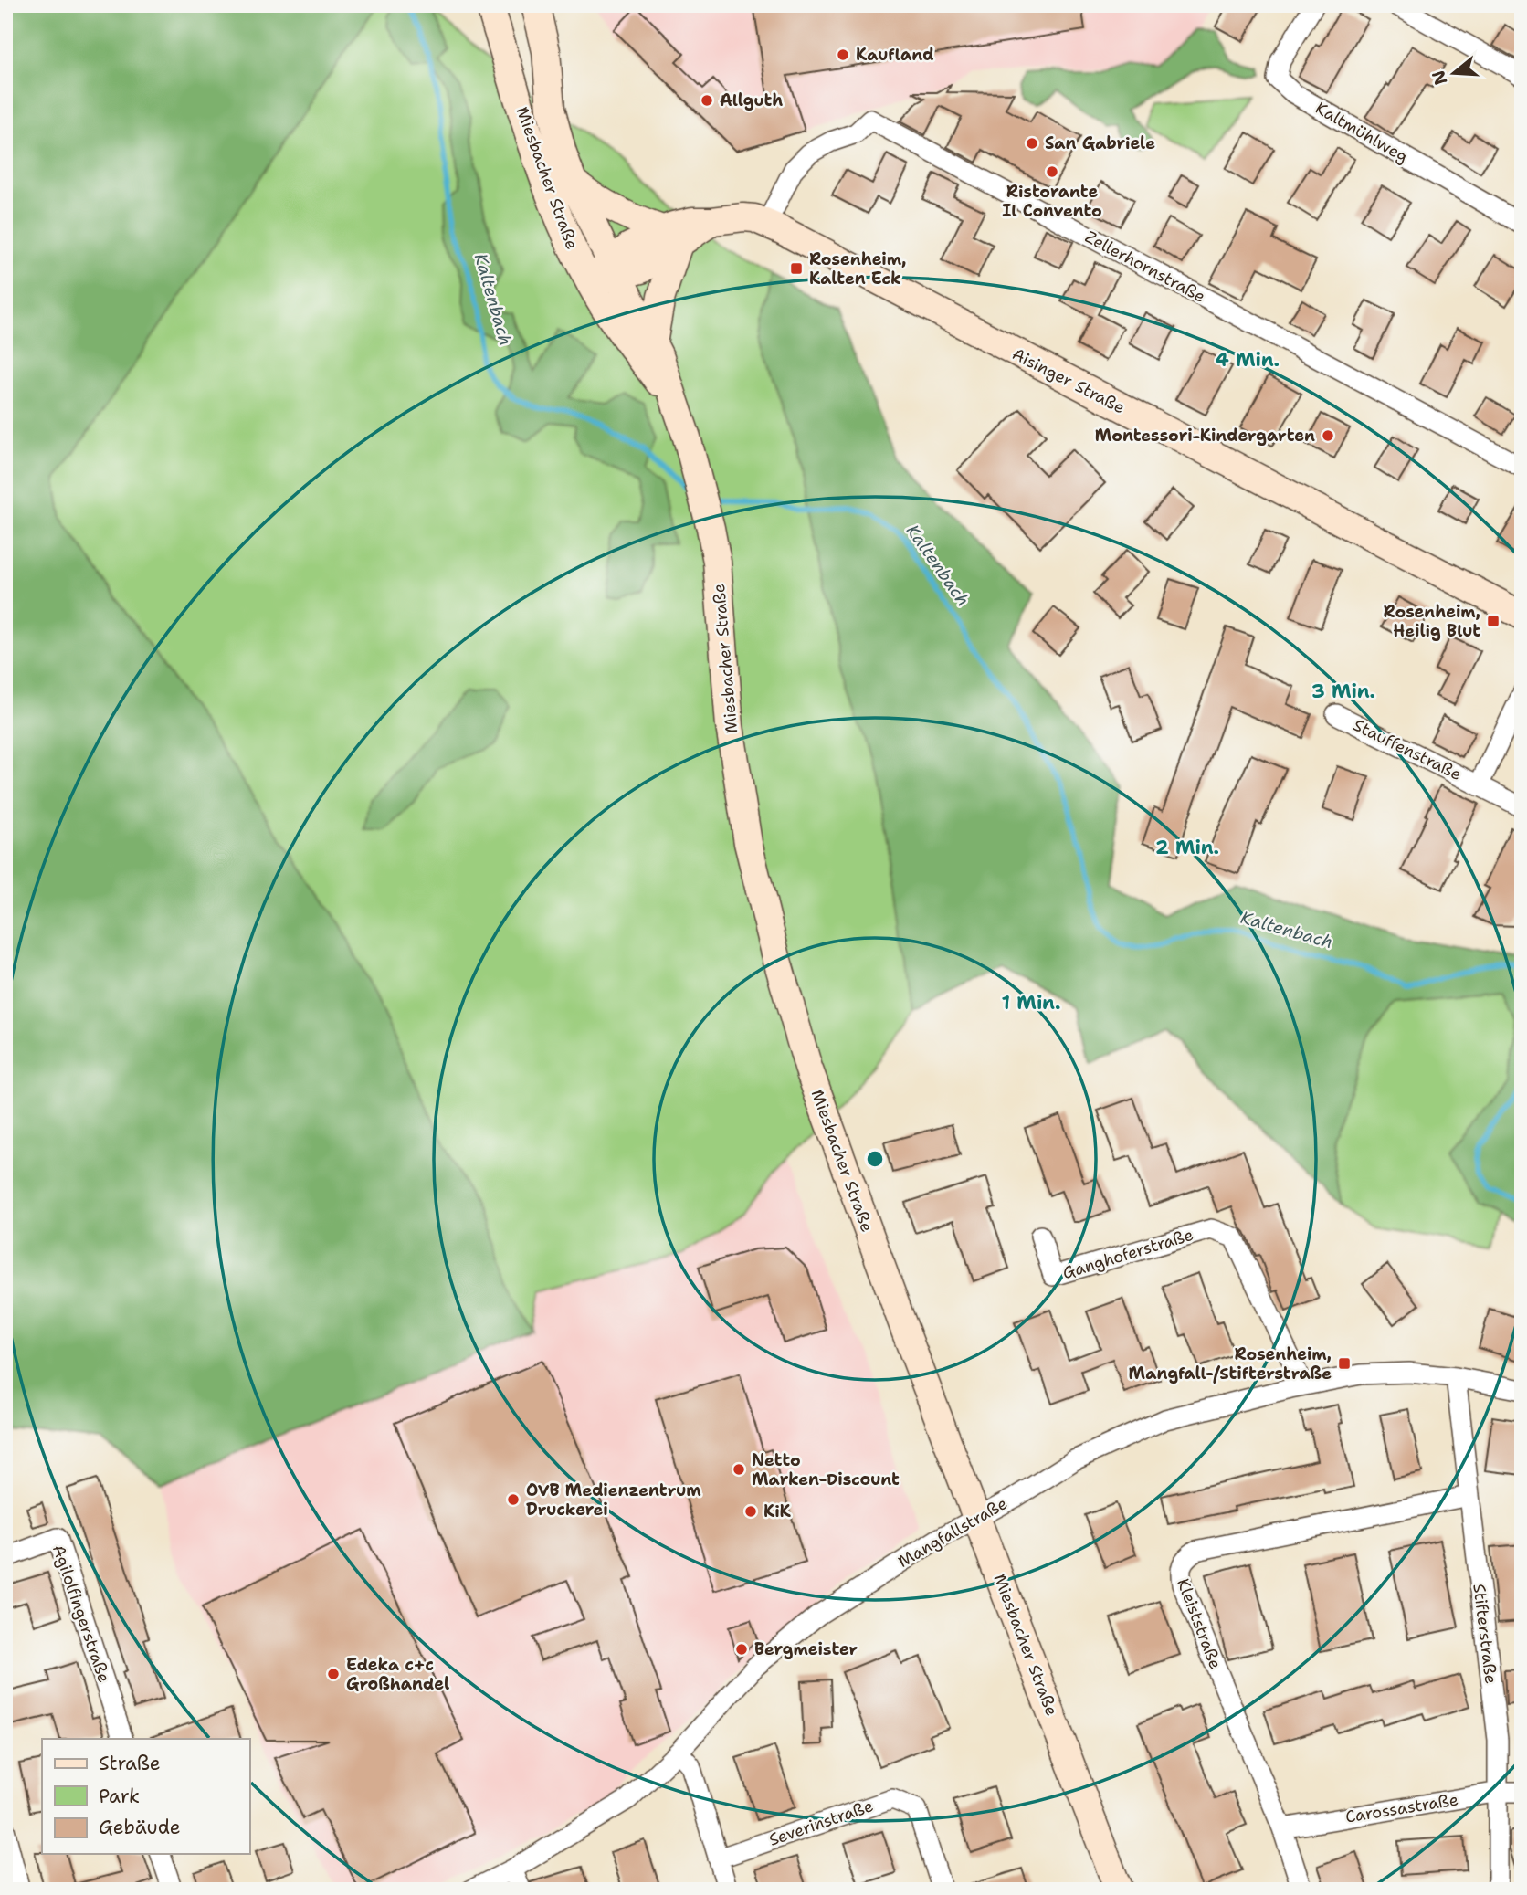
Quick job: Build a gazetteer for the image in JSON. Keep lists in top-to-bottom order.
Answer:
{
  "streets": {
    "main road": ["Miesbacher Straße", "Aisinger Straße"],
    "street": [
      "Kaltmühlweg",
      "Zellerhornstraße",
      "Stauffenstraße",
      "Ganghoferstraße",
      "Mangfallstraße",
      "Agilolfingerstraße",
      "Kleiststraße",
      "Stifterstraße",
      "Carossastraße",
      "Severinstraße"
    ]
  },
  "crossings": [
    ["Miesbacher Straße", "Aisinger Straße"],
    ["Miesbacher Straße", "Mangfallstraße"],
    ["Zellerhornstraße", "Aisinger Straße"],
    ["Ganghoferstraße", "Mangfallstraße"],
    ["Mangfallstraße", "Stifterstraße"],
    ["Kleiststraße", "Stifterstraße"],
    ["Kleiststraße", "Carossastraße"],
    ["Stifterstraße", "Carossastraße"]
  ],
  "water": ["Kaltenbach"],
  "places": {
    "other": [
      "Kaufland",
      "Allguth",
      "San Gabriele",
      "Ristorante Il Convento",
      "Montessori-Kindergarten",
      "Netto Marken-Discount",
      "OVB Medienzentrum Druckerei",
      "KiK",
      "Bergmeister",
      "Edeka c+c Großhandel"
    ],
    "transit": ["Rosenheim, Kalten Eck", "Rosenheim, Heilig Blut", "Rosenheim, Mangfall-/Stifterstraße"]
  },
  "legend": ["Straße", "Park", "Gebäude"],
  "north": "left",
  "rings": [
    "4 Min.",
    "3 Min.",
    "2 Min.",
    "1 Min."
  ]
}
